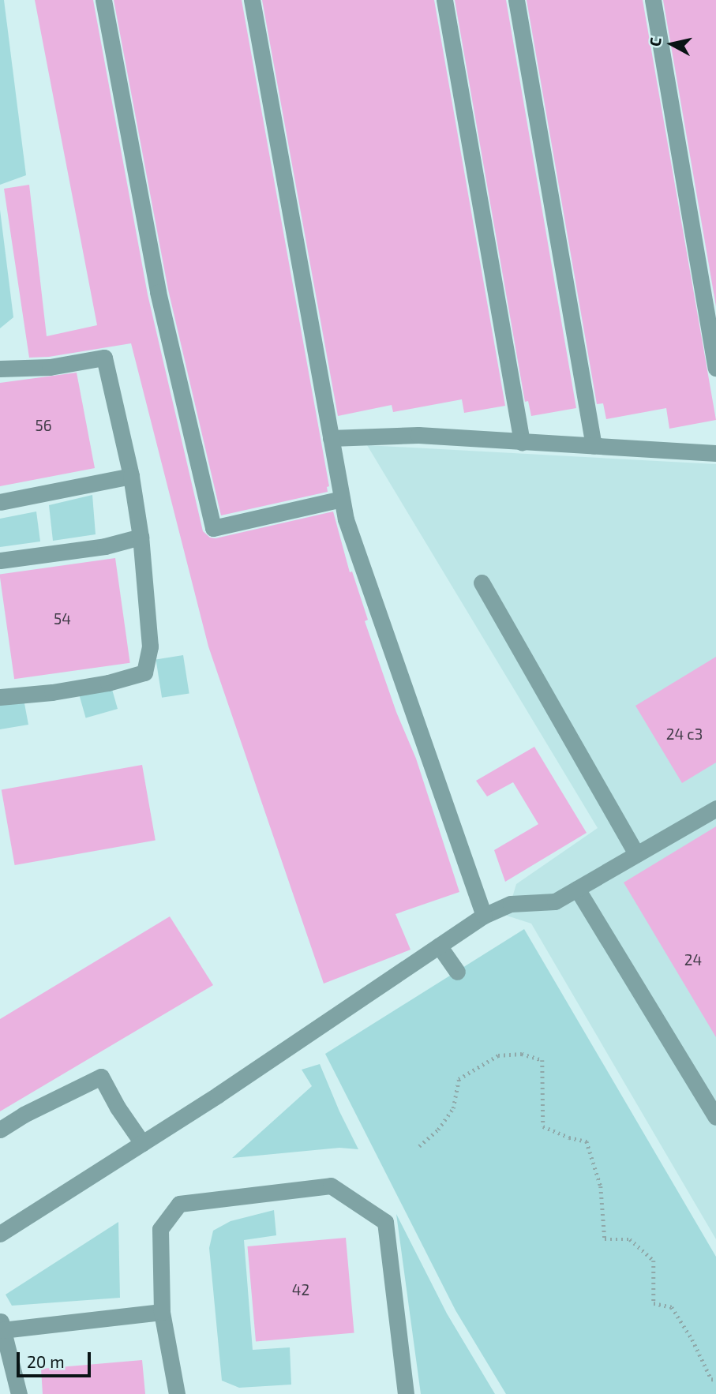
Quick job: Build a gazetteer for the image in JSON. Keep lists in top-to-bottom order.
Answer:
{
  "house_numbers": [
    "56",
    "54",
    "24 с3",
    "24",
    "42"
  ],
  "scale_bar": "20 m",
  "north": "left"
}
